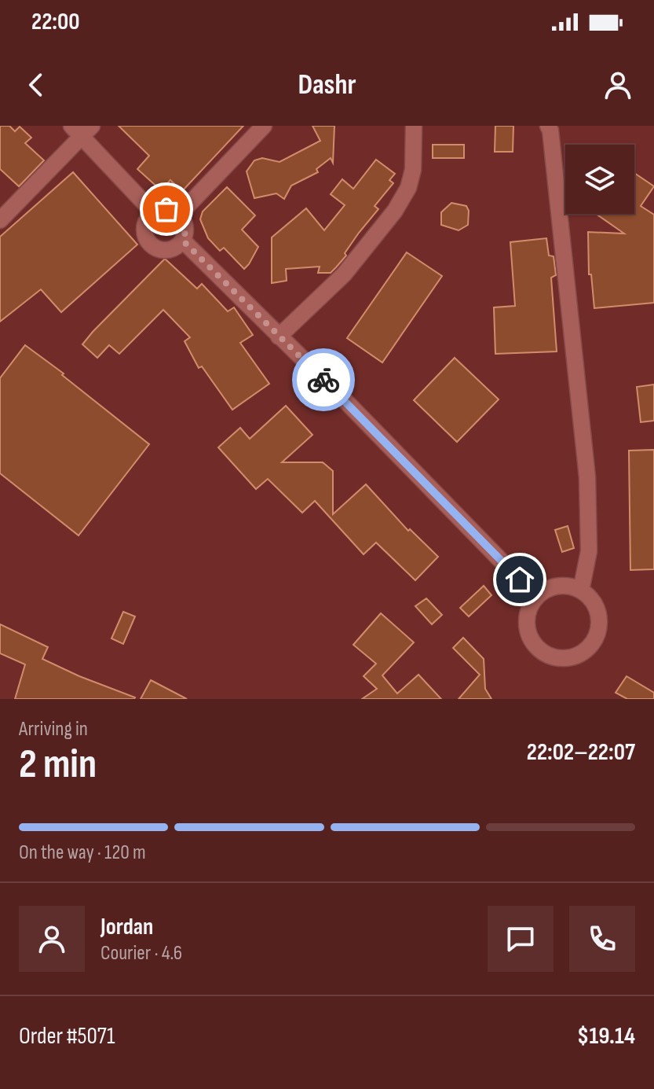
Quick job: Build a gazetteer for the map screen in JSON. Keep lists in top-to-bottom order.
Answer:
{
  "page": {
    "status": "22:00",
    "header": "Dashr",
    "heading": ["2 min", "Arriving in", "22:02–22:07"],
    "panel": [
      "Jordan",
      "Courier · 4.6",
      "Order #5071",
      "$19.14"
    ],
    "bar": "On the way · 120 m"
  }
}
